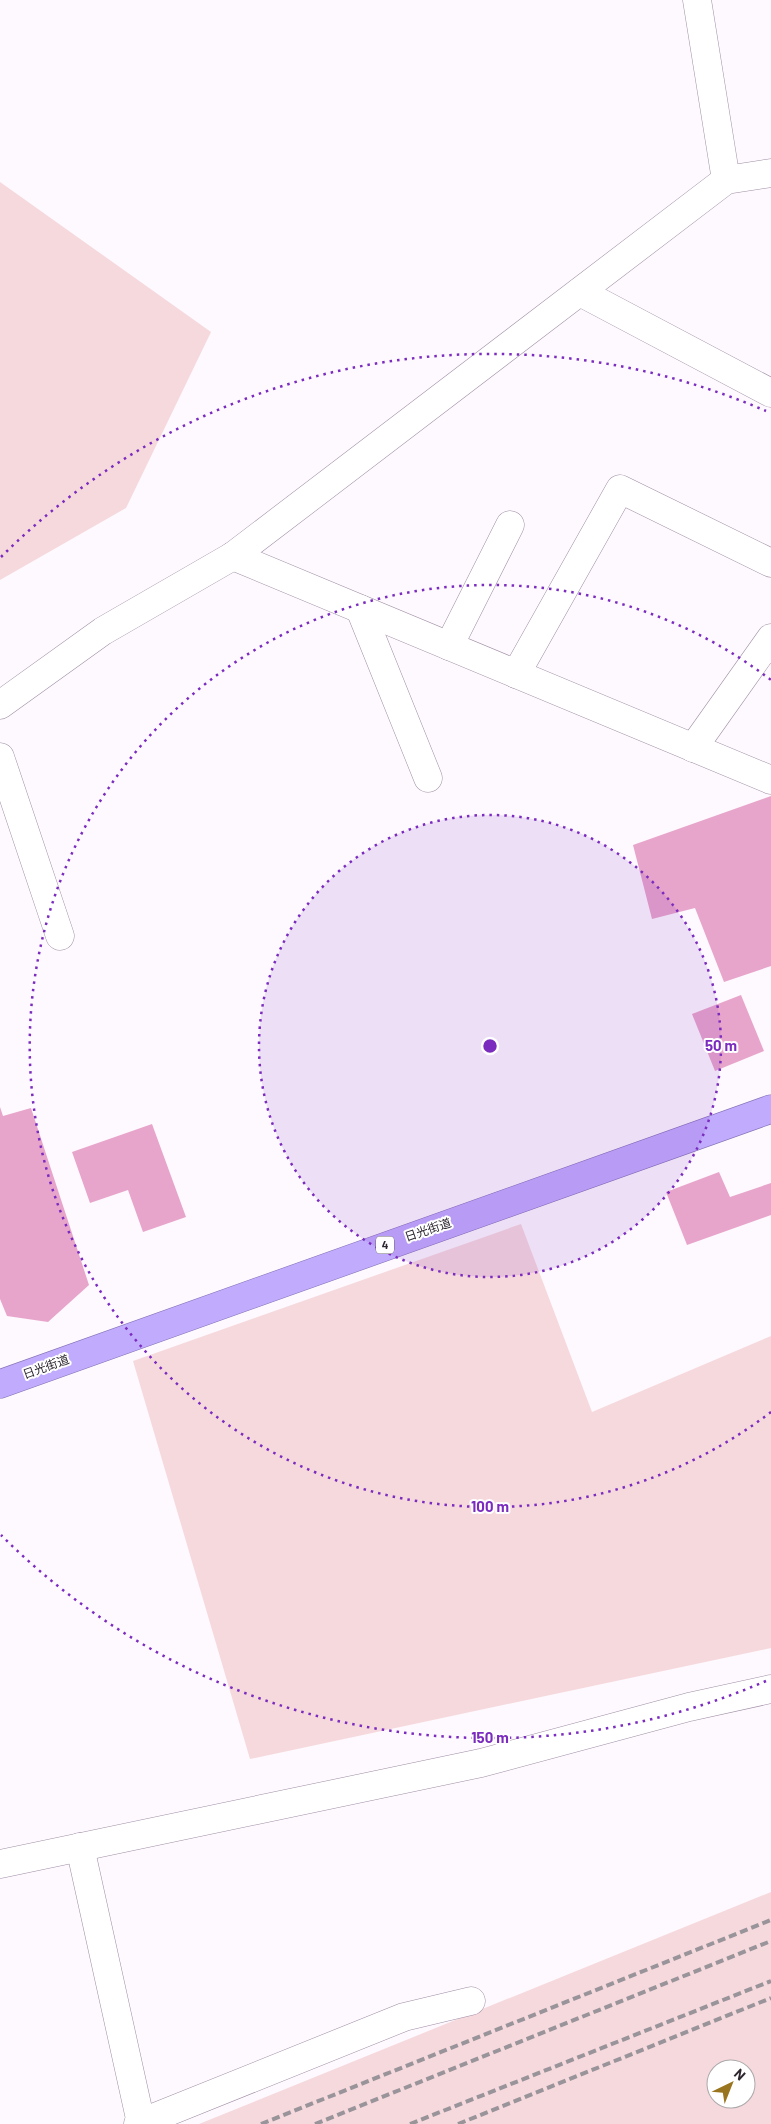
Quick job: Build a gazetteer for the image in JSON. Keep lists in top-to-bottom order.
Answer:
{
  "streets": {
    "highway": ["日光街道", "4"]
  },
  "north": "top right",
  "rings": ["50 m", "100 m", "150 m"]
}
